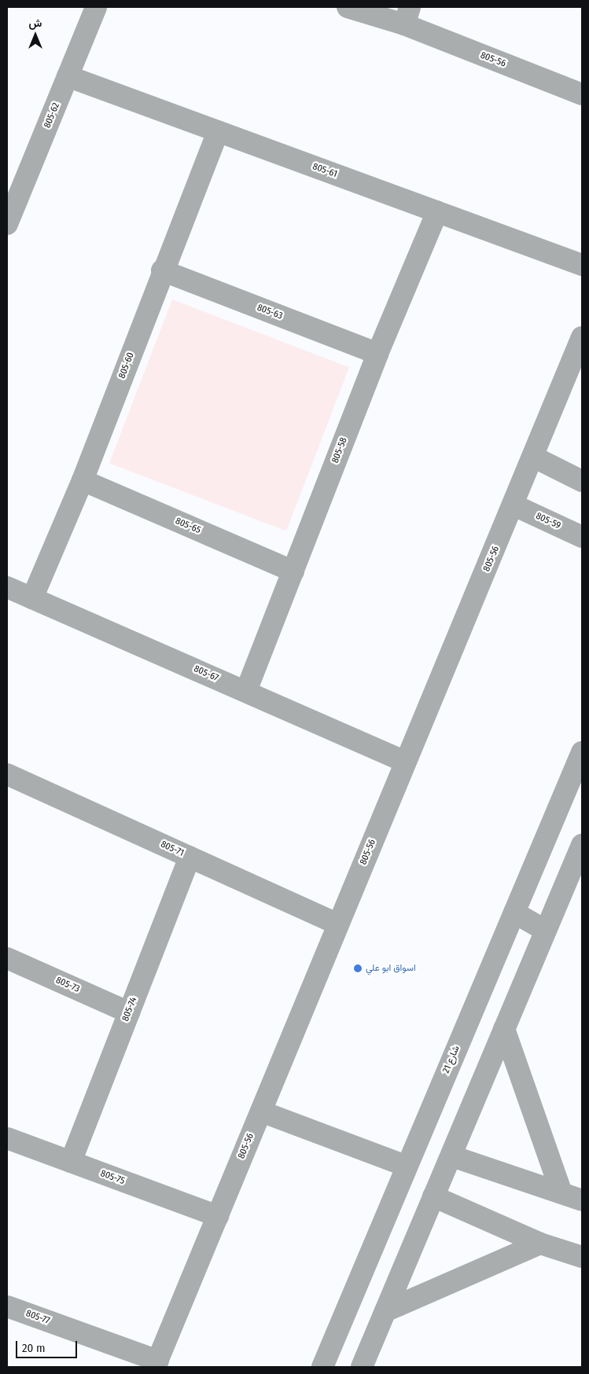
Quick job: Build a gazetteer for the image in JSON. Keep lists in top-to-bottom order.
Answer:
{
  "streets": {
    "street": [
      "805-56",
      "805-62",
      "805-61",
      "805-63",
      "805-60",
      "805-58",
      "805-59",
      "805-65",
      "805-67",
      "805-71",
      "805-73",
      "805-74",
      "شارع 21",
      "805-75",
      "805-77"
    ]
  },
  "crossings": [
    ["805-56", "805-59"],
    ["805-56", "805-67"],
    ["805-56", "805-71"],
    ["805-56", "805-75"],
    ["805-56", "805-77"],
    ["805-62", "805-61"],
    ["805-61", "805-60"],
    ["805-61", "805-58"],
    ["805-63", "805-60"],
    ["805-63", "805-58"],
    ["805-60", "805-65"],
    ["805-60", "805-67"],
    ["805-58", "805-65"],
    ["805-58", "805-67"],
    ["805-71", "805-74"],
    ["805-73", "805-74"],
    ["805-74", "805-75"]
  ],
  "places": ["اسواق ابو علي"],
  "scale_bar": "20 m",
  "north": "top"
}
